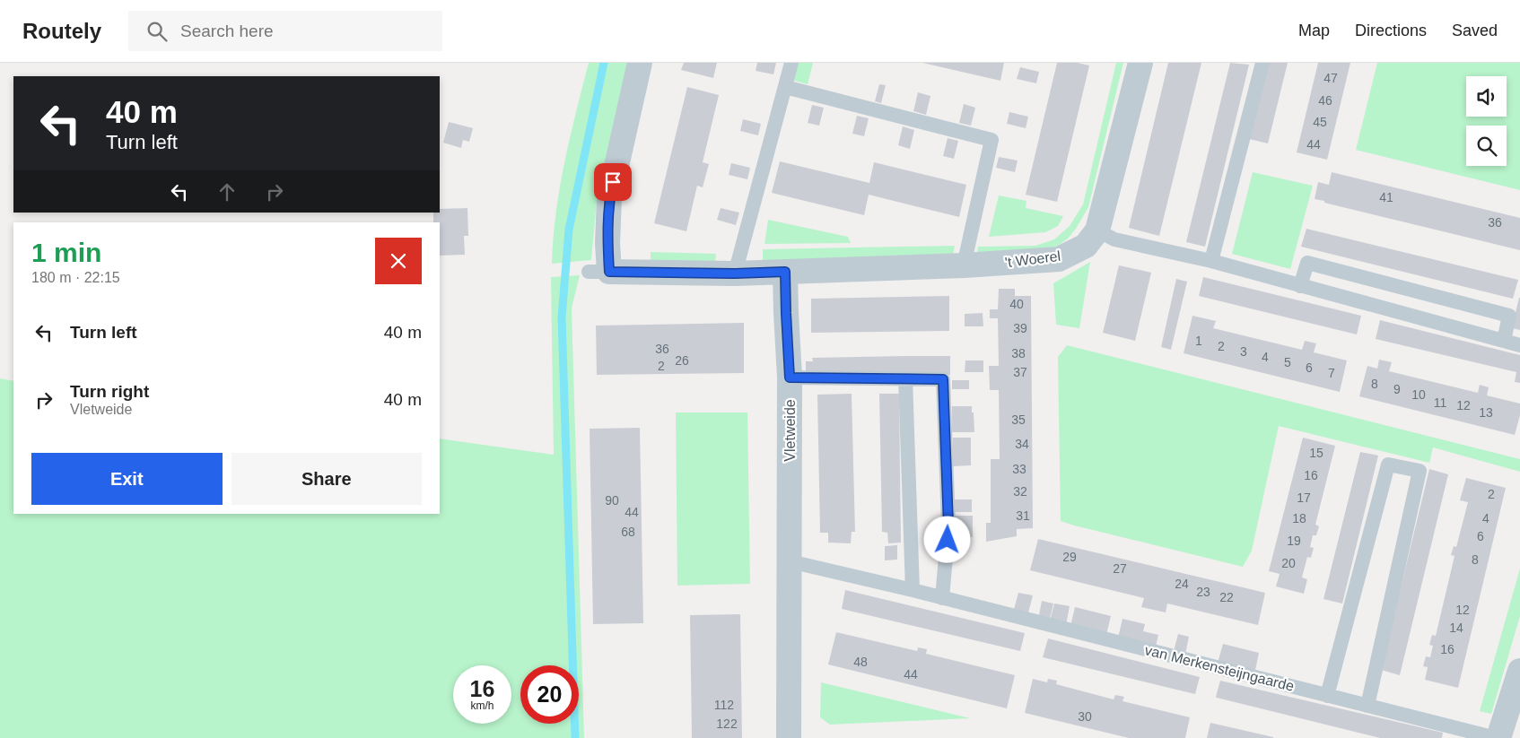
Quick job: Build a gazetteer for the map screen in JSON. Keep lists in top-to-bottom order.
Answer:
{
  "streets": {
    "street": ["'t Woerel", "Vletweide"],
    "lane": ["van Merkensteijngaarde"]
  },
  "crossings": [
    ["'t Woerel", "Vletweide"],
    ["Vletweide", "van Merkensteijngaarde"]
  ],
  "house_numbers": [
    "47",
    "46",
    "45",
    "44",
    "41",
    "36",
    "40",
    "39",
    "1",
    "2",
    "36",
    "3",
    "38",
    "4",
    "26",
    "5",
    "2",
    "6",
    "37",
    "7",
    "8",
    "9",
    "10",
    "11",
    "12",
    "13",
    "35",
    "34",
    "15",
    "33",
    "16",
    "32",
    "2",
    "17",
    "90",
    "44",
    "31",
    "18",
    "4",
    "68",
    "6",
    "19",
    "29",
    "8",
    "20",
    "27",
    "24",
    "23",
    "22",
    "12",
    "14",
    "16",
    "48",
    "44",
    "112",
    "30",
    "122"
  ],
  "page": {
    "header": "Routely",
    "search": "Search here",
    "nav": ["Map", "Directions", "Saved"],
    "turn": ["40 m", "Turn left"],
    "heading": ["1 min", "180 m · 22:15"],
    "list": [
      {
        "name": "Turn left",
        "value": "40 m"
      },
      {
        "name": "Turn right",
        "note": "Vletweide",
        "value": "40 m"
      }
    ],
    "buttons": ["Exit", "Share"],
    "speed": "16 km/h",
    "limit": "20"
  }
}
